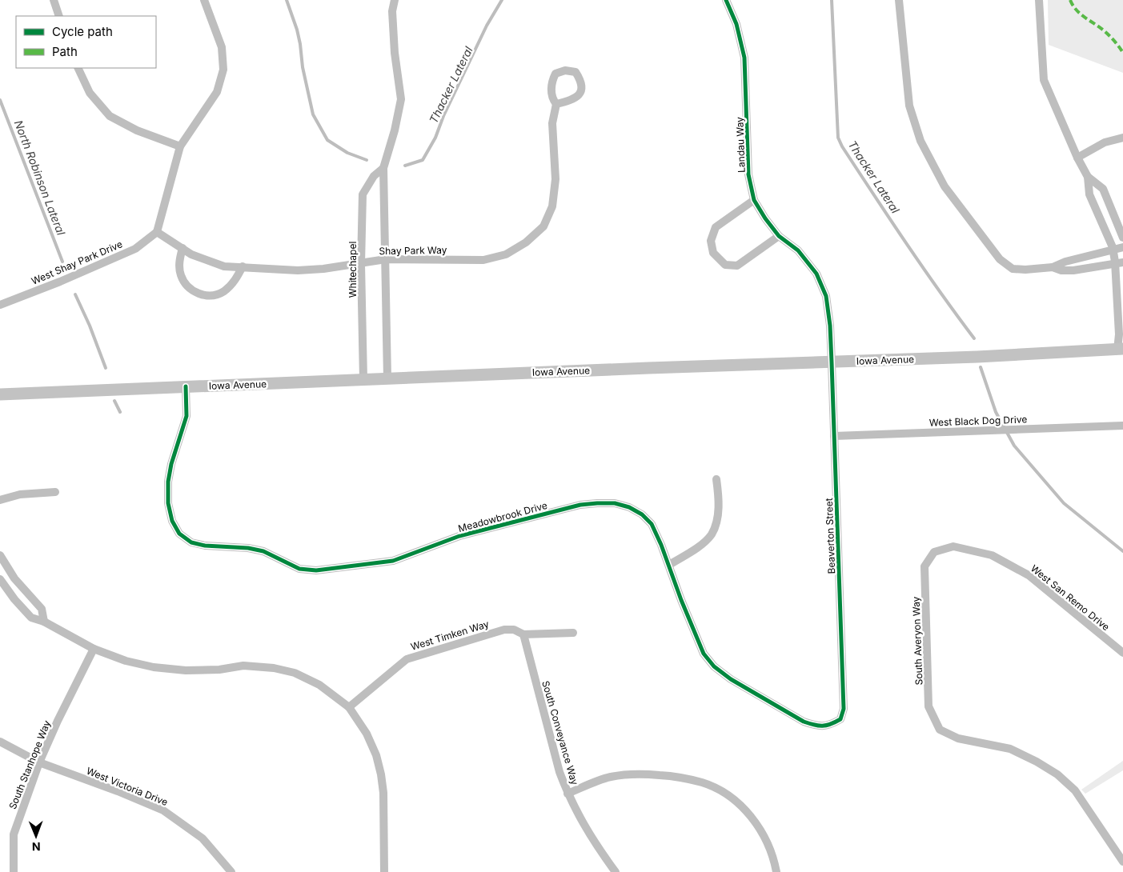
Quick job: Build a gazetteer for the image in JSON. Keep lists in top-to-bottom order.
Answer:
{
  "streets": {
    "street": [
      "Landau Way",
      "Shay Park Way",
      "West Shay Park Drive",
      "Whitechapel",
      "Iowa Avenue",
      "West Black Dog Drive",
      "Meadowbrook Drive",
      "Beaverton Street",
      "West San Remo Drive",
      "West Timken Way",
      "South Averyon Way",
      "South Conveyance Way",
      "South Stanhope Way",
      "West Victoria Drive"
    ]
  },
  "crossings": [
    ["Landau Way", "Iowa Avenue"],
    ["Landau Way", "Beaverton Street"],
    ["Shay Park Way", "West Shay Park Drive"],
    ["Shay Park Way", "Whitechapel"],
    ["Whitechapel", "Iowa Avenue"],
    ["Iowa Avenue", "Meadowbrook Drive"],
    ["Iowa Avenue", "Beaverton Street"],
    ["West Black Dog Drive", "Beaverton Street"],
    ["Meadowbrook Drive", "Beaverton Street"],
    ["West San Remo Drive", "South Averyon Way"],
    ["West Timken Way", "South Conveyance Way"],
    ["South Stanhope Way", "West Victoria Drive"]
  ],
  "water": ["Thacker Lateral", "North Robinson Lateral"],
  "legend": ["Cycle path", "Path"],
  "north": "bottom"
}
